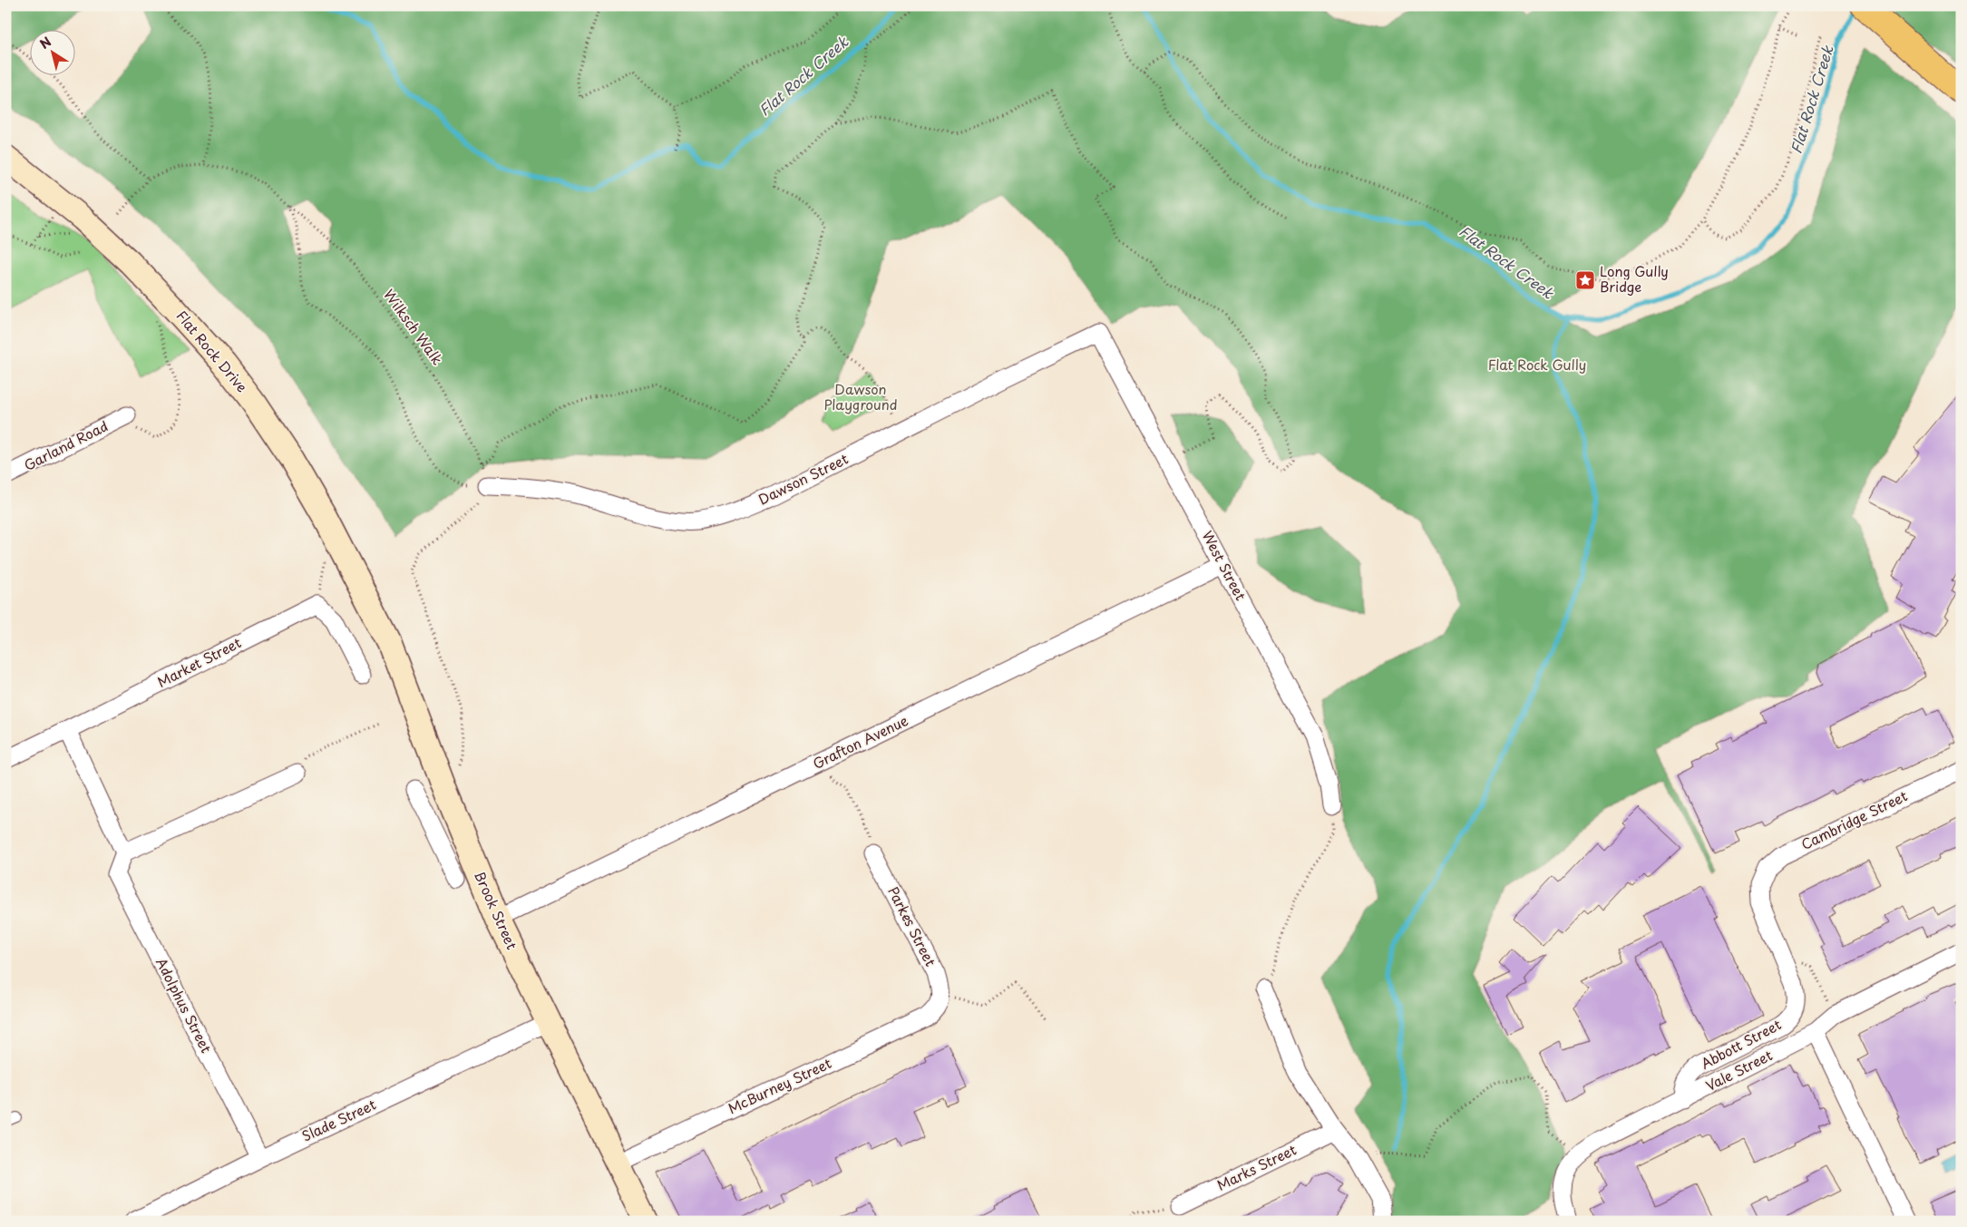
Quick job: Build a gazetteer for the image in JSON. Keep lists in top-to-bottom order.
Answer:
{
  "streets": {
    "main road": ["Flat Rock Drive", "Brook Street"],
    "street": [
      "Garland Road",
      "Dawson Street",
      "West Street",
      "Market Street",
      "Grafton Avenue",
      "Cambridge Street",
      "Parkes Street",
      "Adolphus Street",
      "Abbott Street",
      "Vale Street",
      "McBurney Street",
      "Slade Street",
      "Marks Street"
    ],
    "path": ["Wilksch Walk"]
  },
  "crossings": [
    ["Wilksch Walk", "Dawson Street"],
    ["Flat Rock Drive", "Brook Street"],
    ["Dawson Street", "West Street"],
    ["West Street", "Grafton Avenue"],
    ["Grafton Avenue", "Brook Street"],
    ["Cambridge Street", "Abbott Street"],
    ["Brook Street", "McBurney Street"],
    ["Brook Street", "Slade Street"],
    ["Parkes Street", "McBurney Street"],
    ["Adolphus Street", "Slade Street"],
    ["Abbott Street", "Vale Street"]
  ],
  "water": ["Flat Rock Creek"],
  "parks": ["Flat Rock Gully", "Dawson Playground"],
  "places": {
    "place": ["Long Gully Bridge"]
  },
  "north": "top left"
}
